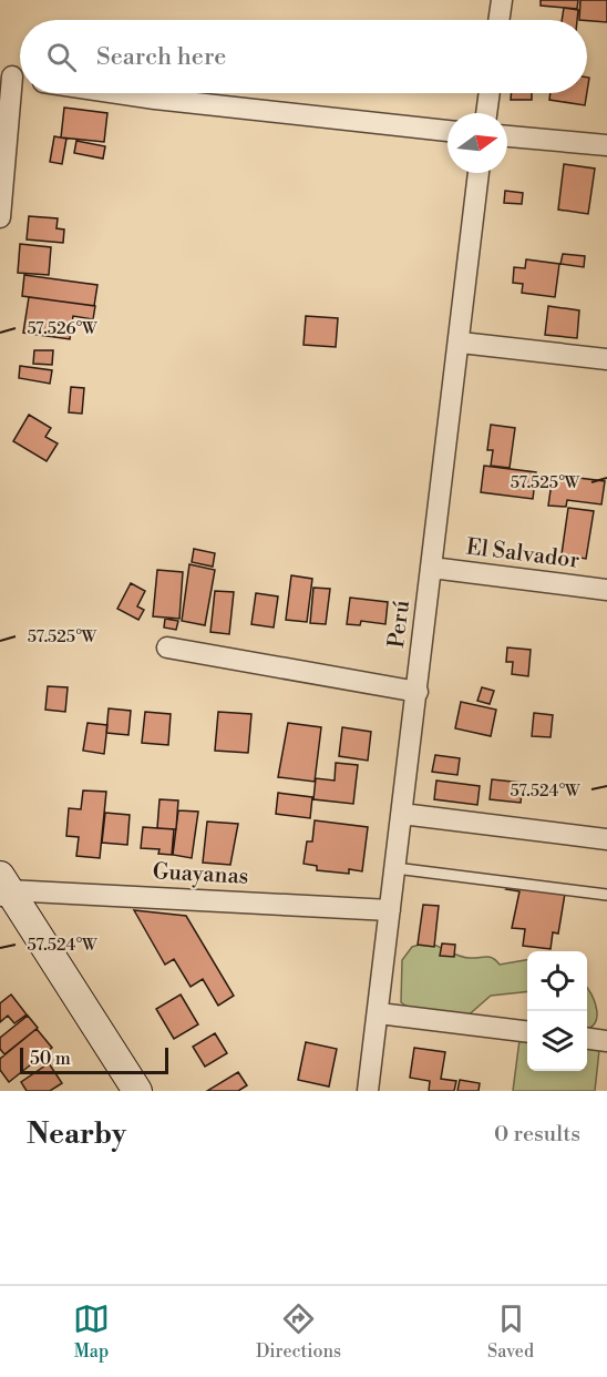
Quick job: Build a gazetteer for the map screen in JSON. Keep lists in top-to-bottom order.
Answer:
{
  "streets": {
    "street": ["El Salvador", "Perú", "Guayanas"]
  },
  "crossings": [
    ["El Salvador", "Perú"],
    ["Perú", "Guayanas"]
  ],
  "scale_bar": "50 m",
  "north": "right",
  "page": {
    "search": "Search here",
    "scale": "50 m",
    "heading": ["Nearby", "0 results"],
    "nav": ["Map", "Directions", "Saved"]
  },
  "coordinates": ["57.526°W", "57.525°W", "57.524°W"]
}
